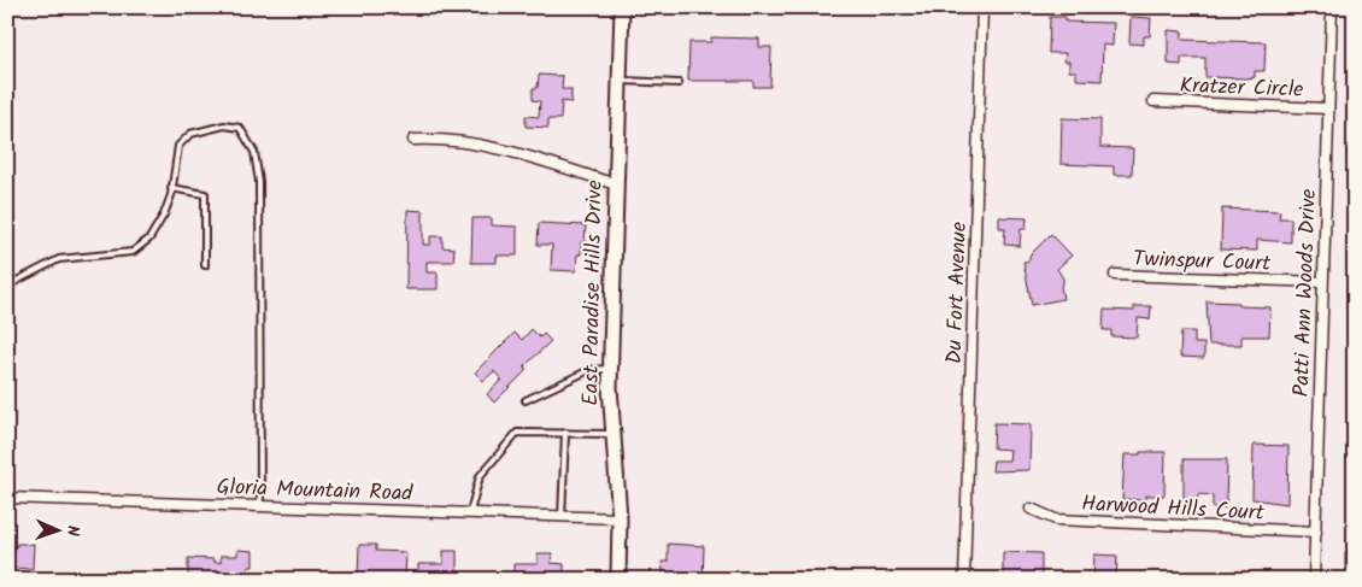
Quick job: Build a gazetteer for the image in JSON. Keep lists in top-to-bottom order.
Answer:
{
  "streets": {
    "main road": ["East Paradise Hills Drive"],
    "street": [
      "Kratzer Circle",
      "Twinspur Court",
      "Du Fort Avenue",
      "Patti Ann Woods Drive",
      "Gloria Mountain Road",
      "Harwood Hills Court"
    ]
  },
  "crossings": [
    ["Kratzer Circle", "Patti Ann Woods Drive"],
    ["Twinspur Court", "Patti Ann Woods Drive"],
    ["East Paradise Hills Drive", "Gloria Mountain Road"],
    ["Patti Ann Woods Drive", "Harwood Hills Court"]
  ],
  "north": "right"
}
